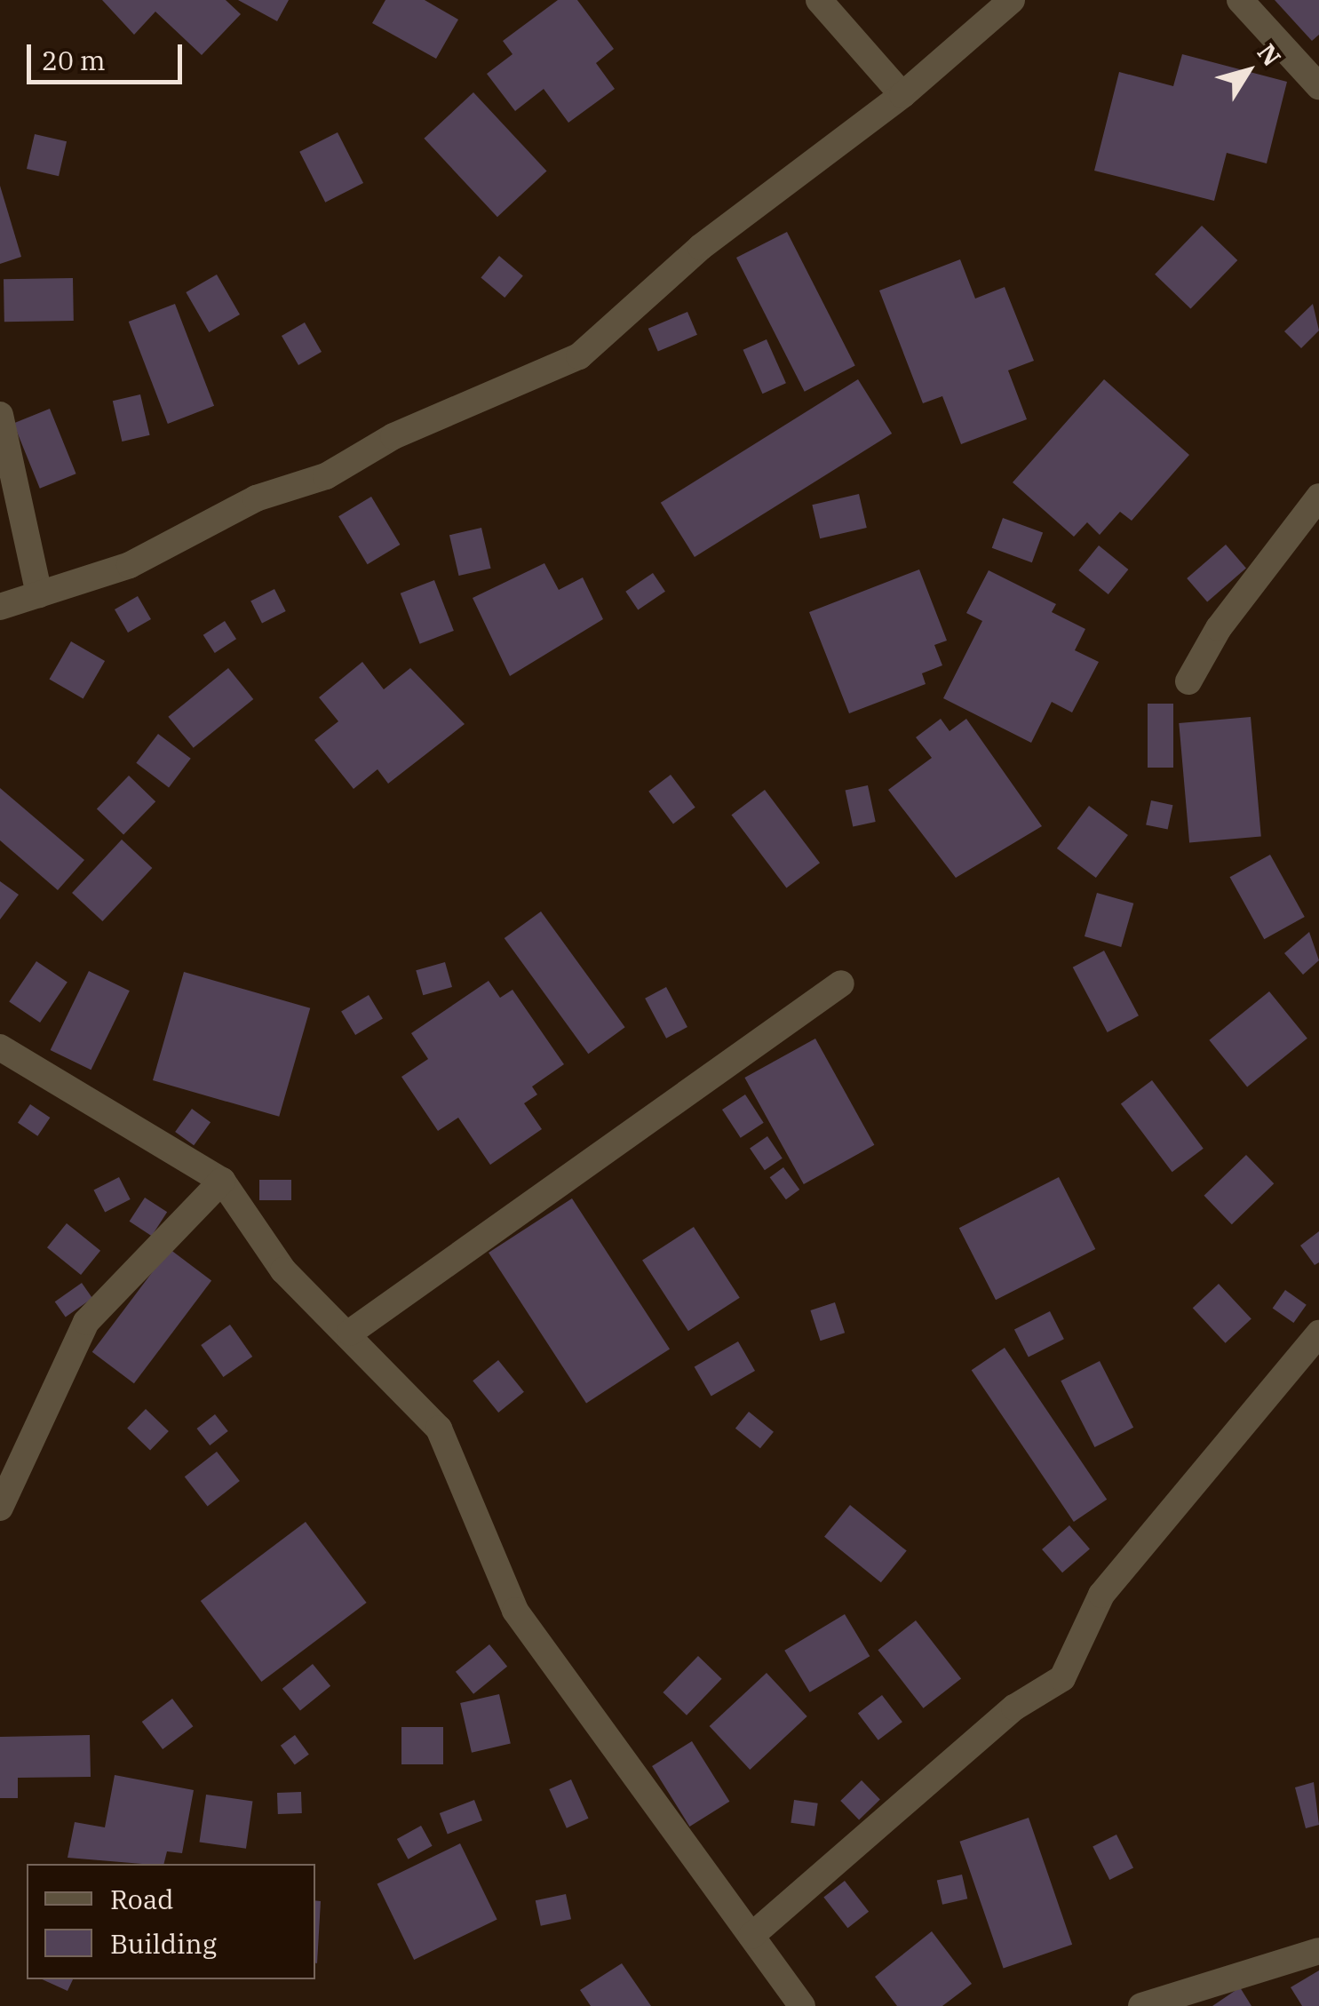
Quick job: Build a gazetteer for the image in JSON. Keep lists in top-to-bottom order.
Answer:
{
  "legend": ["Road", "Building"],
  "scale_bar": "20 m",
  "north": "top right"
}
